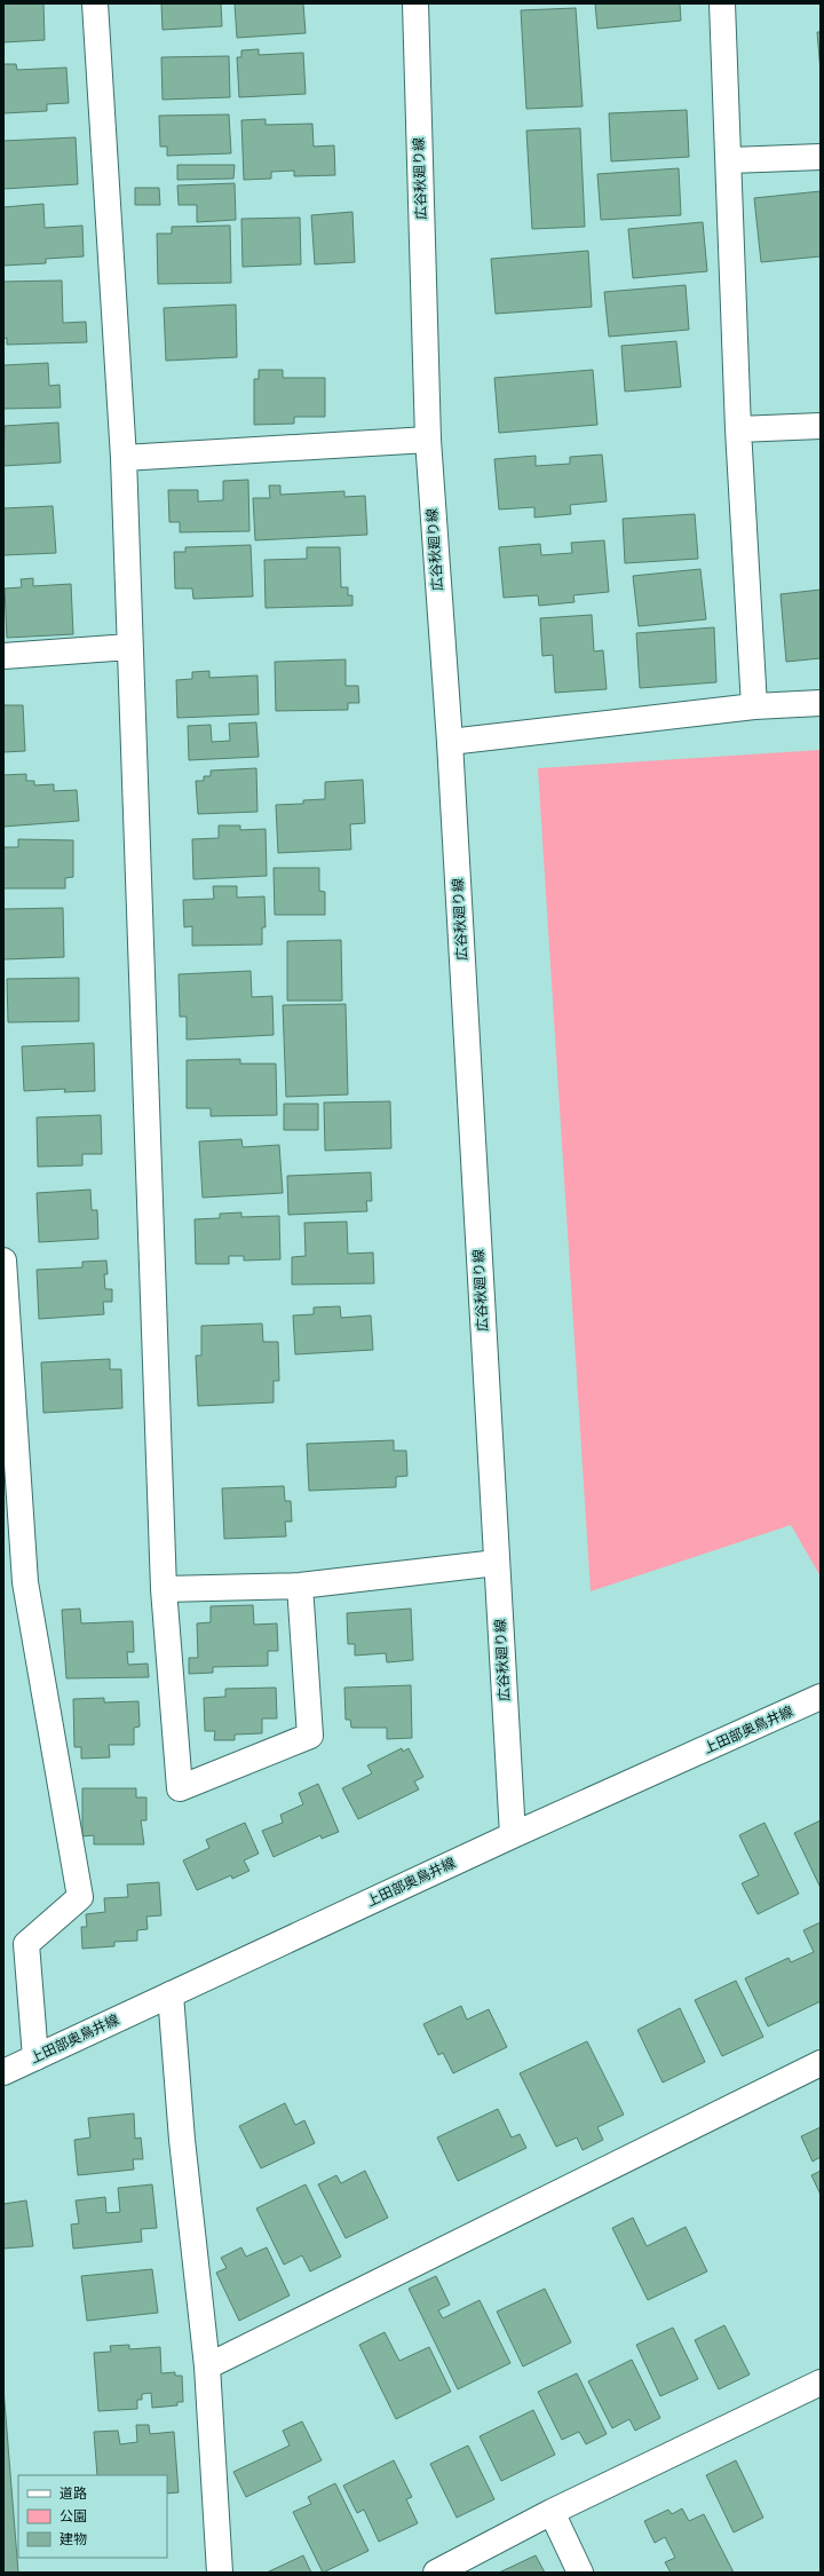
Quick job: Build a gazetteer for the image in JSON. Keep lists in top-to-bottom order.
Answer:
{
  "streets": {
    "street": ["広谷秋廻り線", "上田部奥鳥井線"]
  },
  "crossings": [
    ["広谷秋廻り線", "上田部奥鳥井線"]
  ],
  "legend": ["道路", "公園", "建物"]
}
